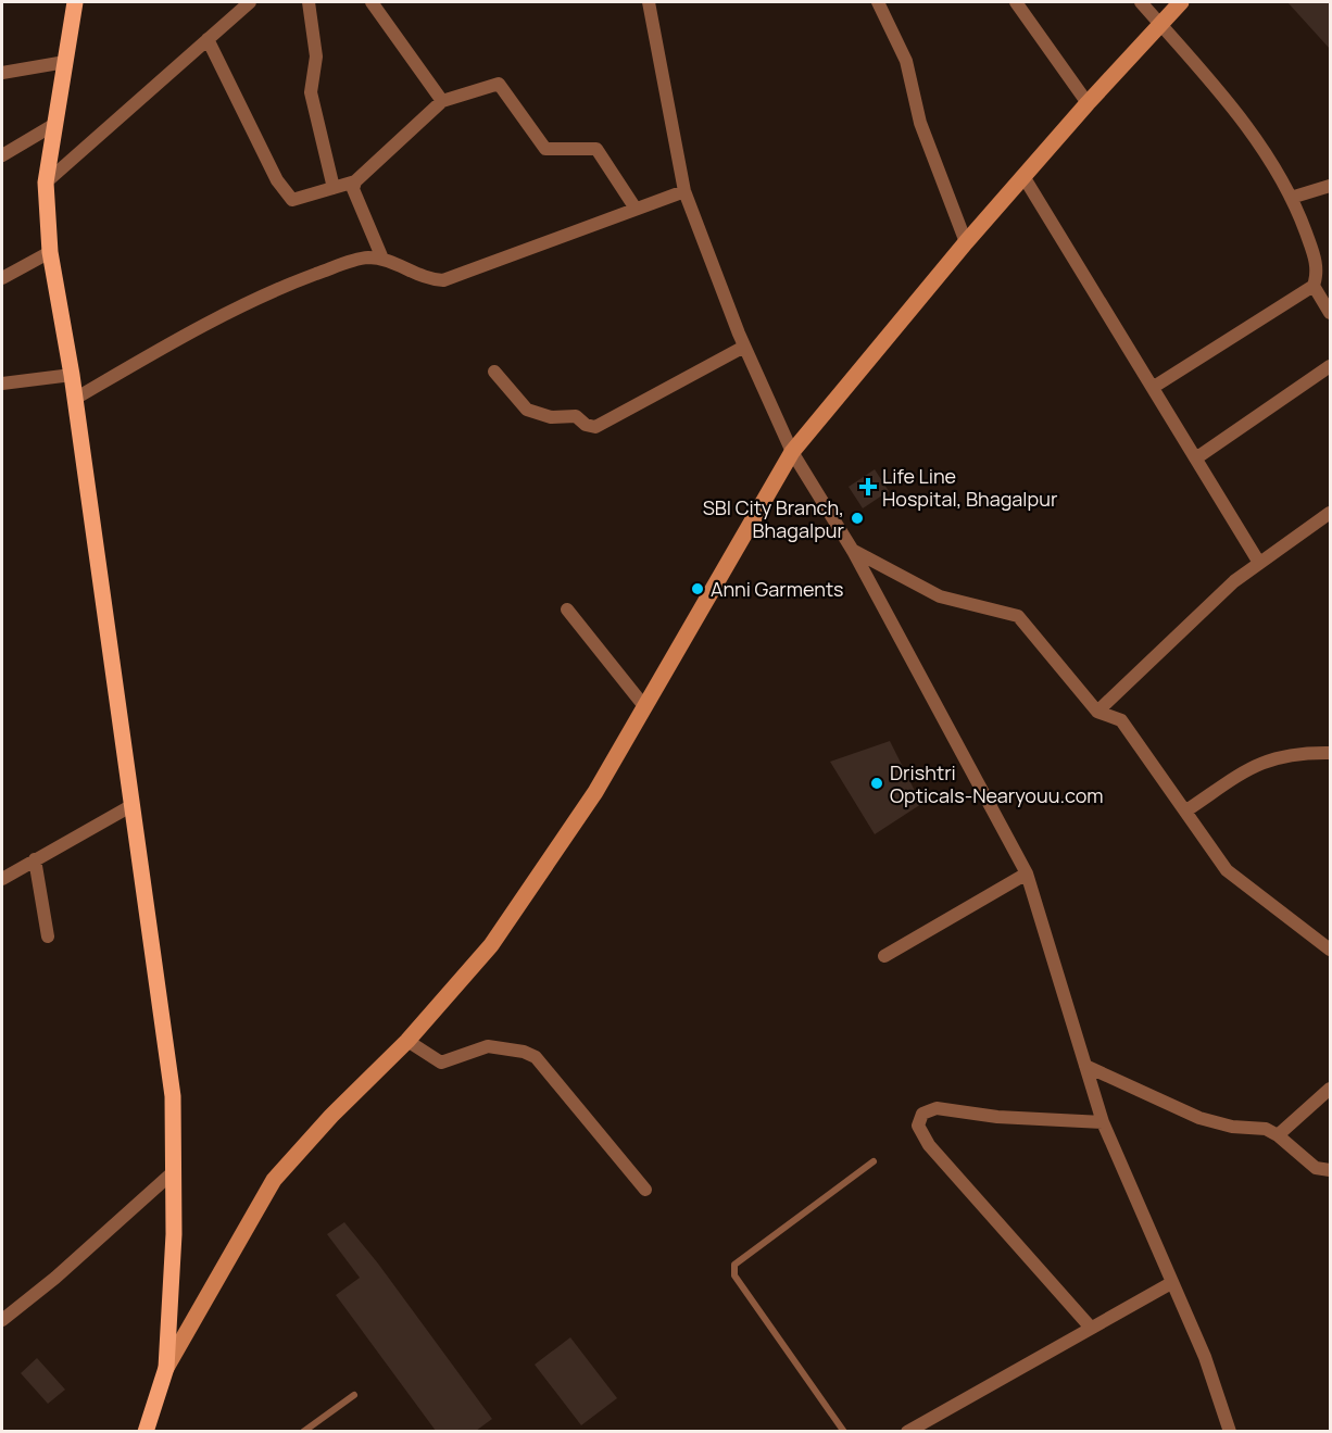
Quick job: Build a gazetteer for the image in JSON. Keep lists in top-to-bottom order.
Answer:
{
  "places": {
    "health": ["Life Line Hospital, Bhagalpur"],
    "other": ["SBI City Branch, Bhagalpur", "Anni Garments", "Drishtri Opticals-Nearyouu.com"]
  }
}
